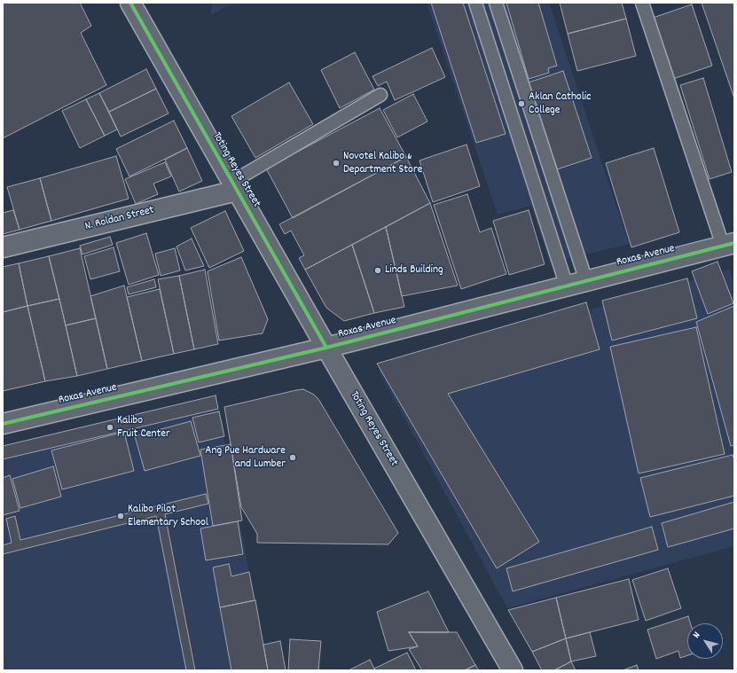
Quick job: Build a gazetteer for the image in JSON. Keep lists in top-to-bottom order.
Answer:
{
  "streets": {
    "main road": ["Toting Reyes Street", "N. Roldan Street", "Roxas Avenue"]
  },
  "crossings": [
    ["Toting Reyes Street", "N. Roldan Street"],
    ["Toting Reyes Street", "Roxas Avenue"]
  ],
  "places": [
    "Aklan Catholic College",
    "Novotel Kalibo & Department Store",
    "Linds Building",
    "Kalibo Fruit Center",
    "Ang Pue Hardware and Lumber",
    "Kalibo Pilot Elementary School"
  ],
  "north": "top left"
}
